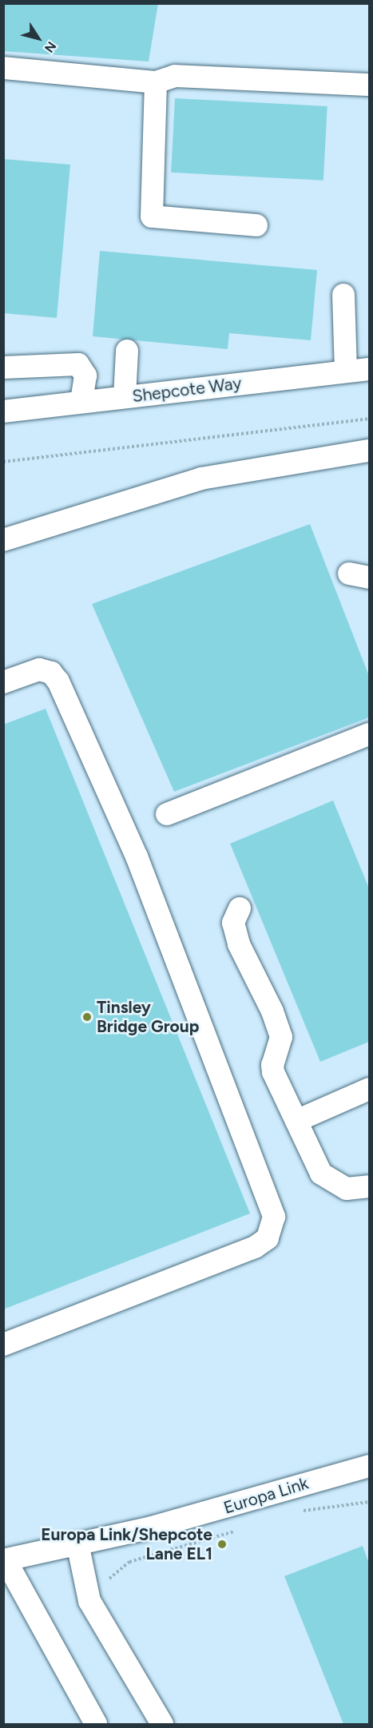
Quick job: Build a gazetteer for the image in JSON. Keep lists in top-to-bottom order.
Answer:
{
  "streets": {
    "street": ["Shepcote Way", "Europa Link"]
  },
  "places": ["Tinsley Bridge Group", "Europa Link/Shepcote Lane EL1"],
  "north": "bottom right"
}
